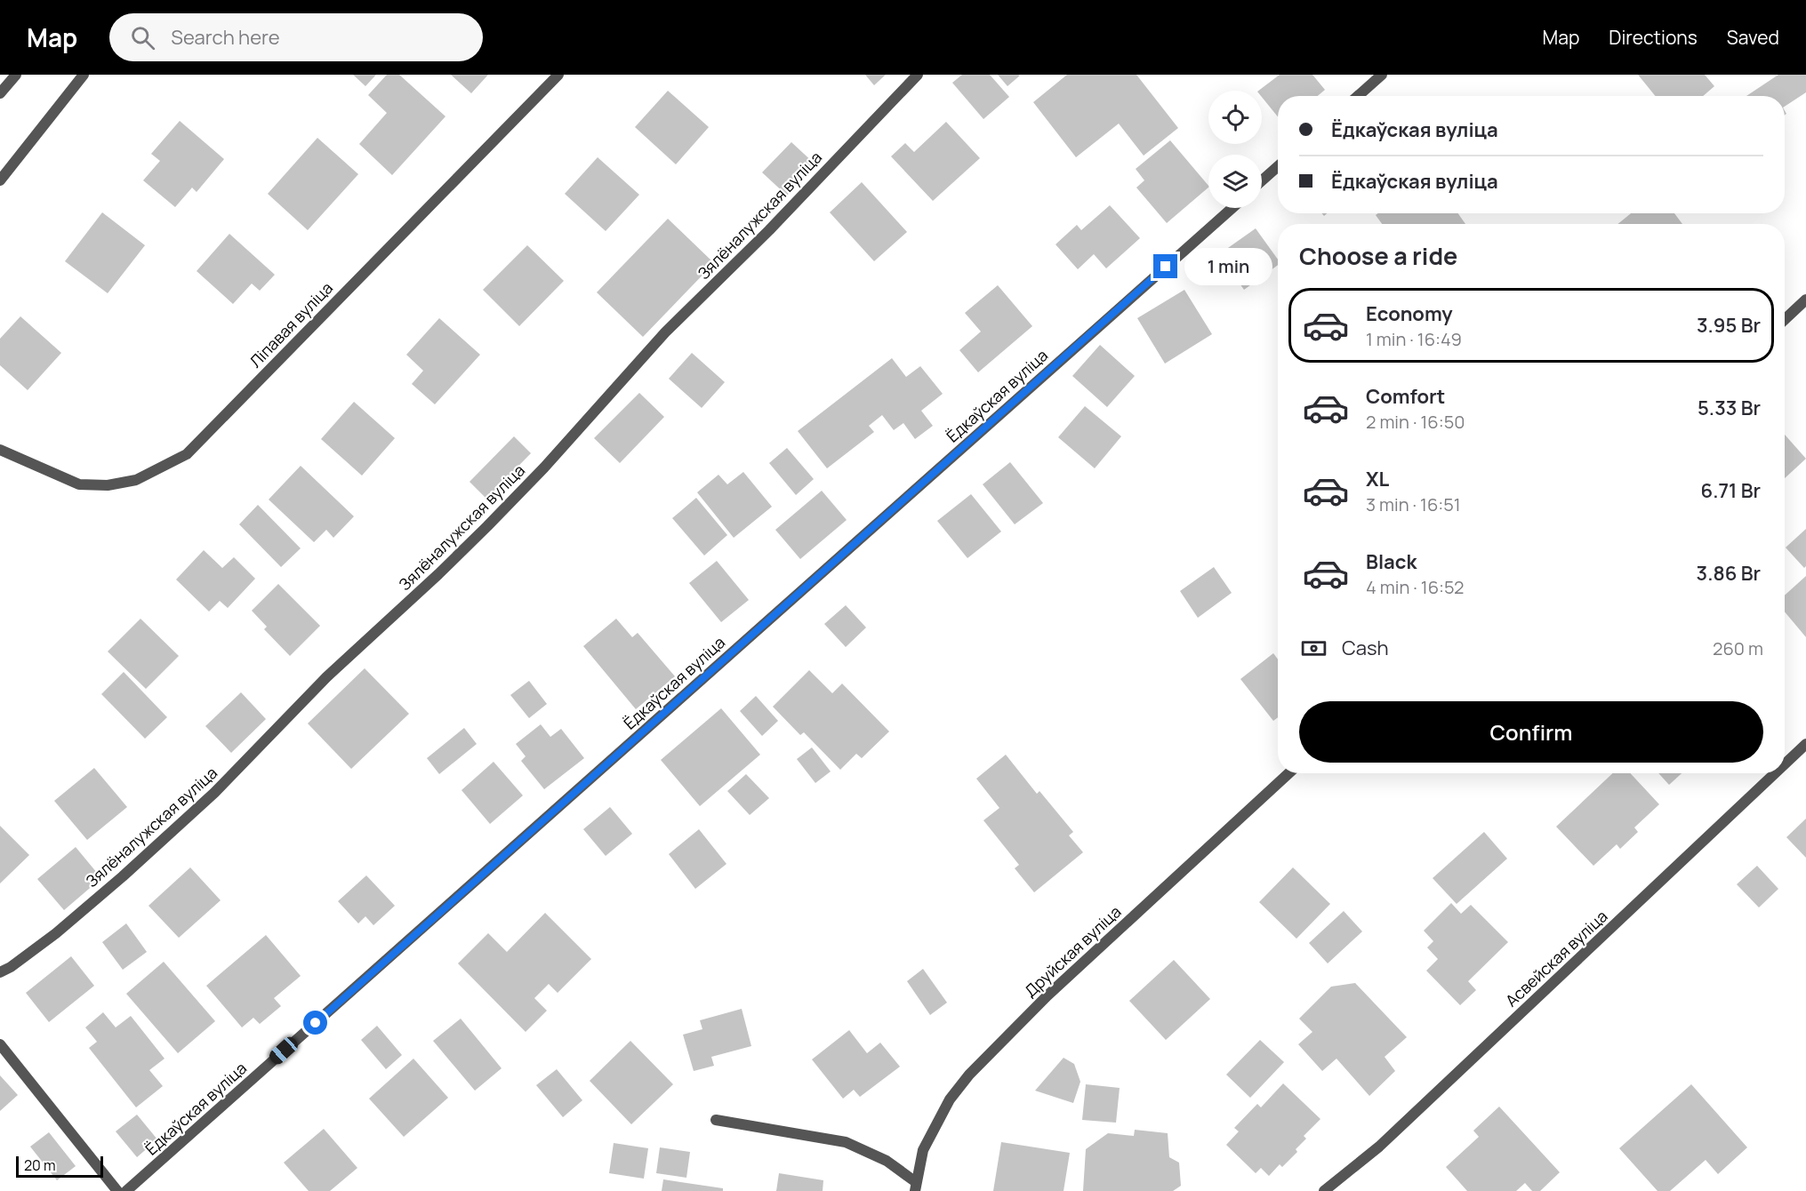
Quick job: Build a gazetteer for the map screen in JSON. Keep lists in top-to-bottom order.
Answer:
{
  "streets": {
    "street": [
      "Зялёналужская вуліца",
      "Ліпавая вуліца",
      "Ёдкаўская вуліца",
      "Друйская вуліца",
      "Асвейская вуліца"
    ]
  },
  "scale_bar": "20 m",
  "page": {
    "header": "Map",
    "search": "Search here",
    "nav": ["Map", "Directions", "Saved"],
    "banner": ["Ёдкаўская вуліца", "Ёдкаўская вуліца"],
    "heading": "Choose a ride",
    "bubble": "1 min",
    "list": [
      {
        "name": "Economy",
        "note": "1 min · 16:49",
        "value": "3.95 Br"
      },
      {
        "name": "Comfort",
        "note": "2 min · 16:50",
        "value": "5.33 Br"
      },
      {
        "name": "XL",
        "note": "3 min · 16:51",
        "value": "6.71 Br"
      },
      {
        "name": "Black",
        "note": "4 min · 16:52",
        "value": "3.86 Br"
      }
    ],
    "pay": ["Cash", "260 m"],
    "buttons": "Confirm",
    "scale": "20 m"
  }
}
